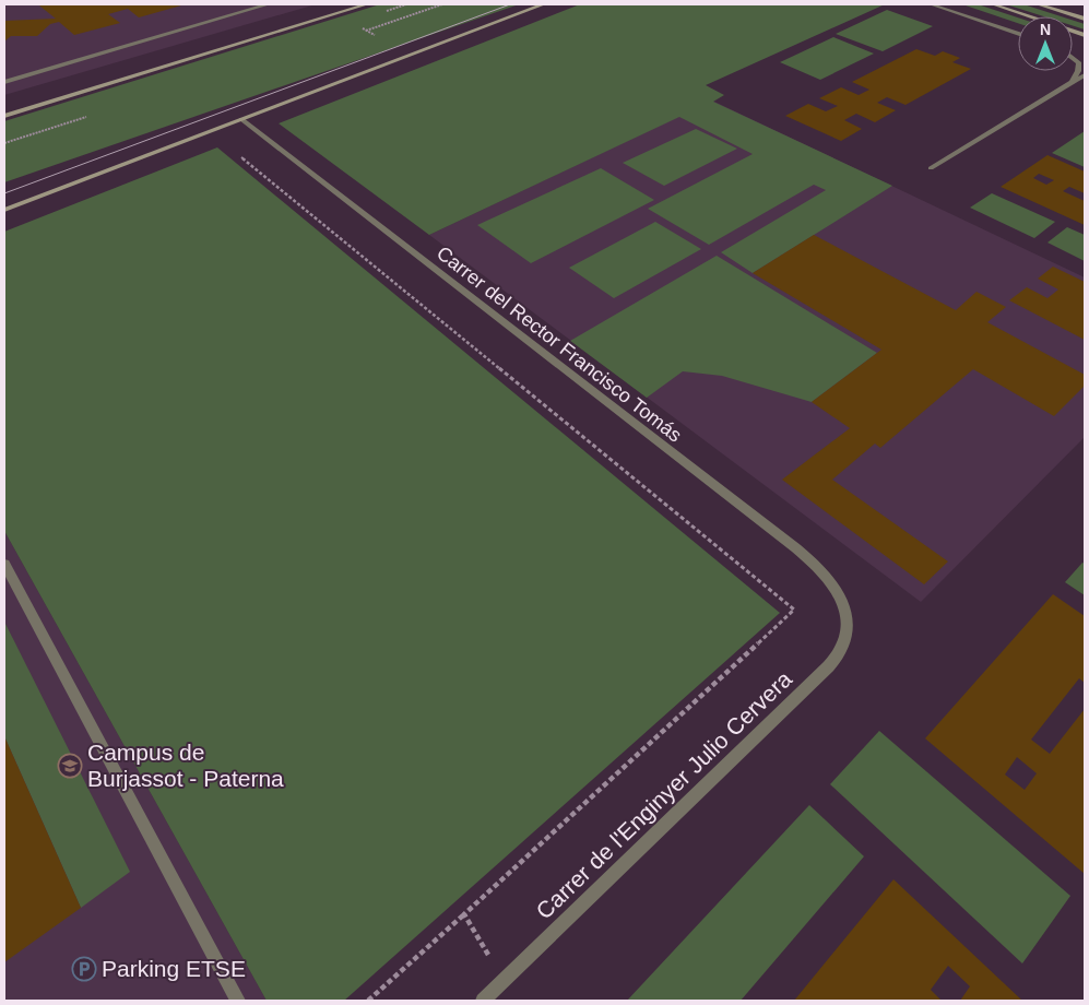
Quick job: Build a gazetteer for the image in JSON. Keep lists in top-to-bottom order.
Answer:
{
  "streets": {
    "street": ["Carrer del Rector Francisco Tomás", "Carrer de l'Enginyer Julio Cervera"]
  },
  "crossings": [
    ["Carrer del Rector Francisco Tomás", "Carrer de l'Enginyer Julio Cervera"]
  ],
  "places": {
    "school or university": ["Campus de Burjassot - Paterna"],
    "parking": ["Parking ETSE"]
  },
  "north": "top"
}
